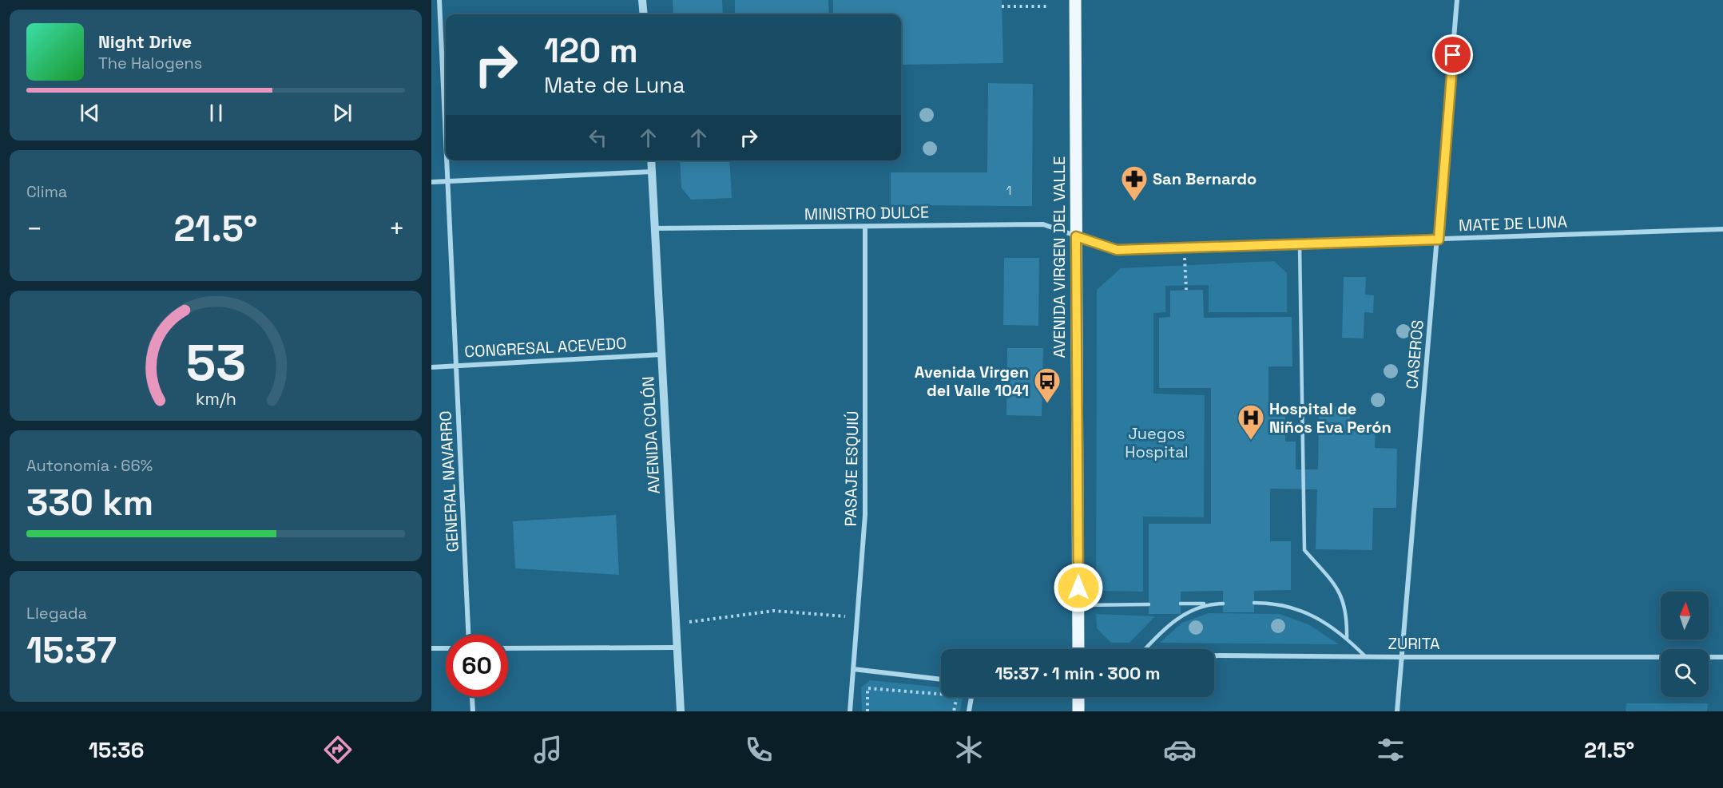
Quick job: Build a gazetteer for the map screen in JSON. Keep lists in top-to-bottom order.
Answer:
{
  "streets": {
    "main road": ["AVENIDA VIRGEN DEL VALLE"],
    "street": [
      "MINISTRO DULCE",
      "MATE DE LUNA",
      "CONGRESAL ACEVEDO",
      "CASEROS",
      "AVENIDA COLÓN",
      "PASAJE ESQUIÚ",
      "GENERAL NAVARRO",
      "ZURITA"
    ]
  },
  "crossings": [
    ["MINISTRO DULCE", "MATE DE LUNA"],
    ["MINISTRO DULCE", "AVENIDA VIRGEN DEL VALLE"],
    ["MINISTRO DULCE", "AVENIDA COLÓN"],
    ["MINISTRO DULCE", "PASAJE ESQUIÚ"],
    ["MATE DE LUNA", "AVENIDA VIRGEN DEL VALLE"],
    ["MATE DE LUNA", "CASEROS"],
    ["CONGRESAL ACEVEDO", "AVENIDA COLÓN"],
    ["CONGRESAL ACEVEDO", "GENERAL NAVARRO"],
    ["CASEROS", "ZURITA"]
  ],
  "parks": ["Juegos Hospital"],
  "places": {
    "pharmacy": ["San Bernardo"],
    "bus stop": ["Avenida Virgen del Valle 1041"],
    "hospital": ["Hospital de Niños Eva Perón"]
  },
  "house_numbers": ["1"],
  "north": "top",
  "page": {
    "turn": ["120 m", "Mate de Luna"],
    "song": ["Night Drive", "The Halogens"],
    "tile": [
      "Clima",
      ["Autonomía · 66%", "330 km"],
      ["Llegada", "15:37"]
    ],
    "heat": ["−", "21.5°", "+"],
    "limit": "60",
    "trip": "15:37 · 1 min · 300 m",
    "tabs": ["15:36", "21.5°"],
    "gauge": ["53", "km/h"]
  }
}
